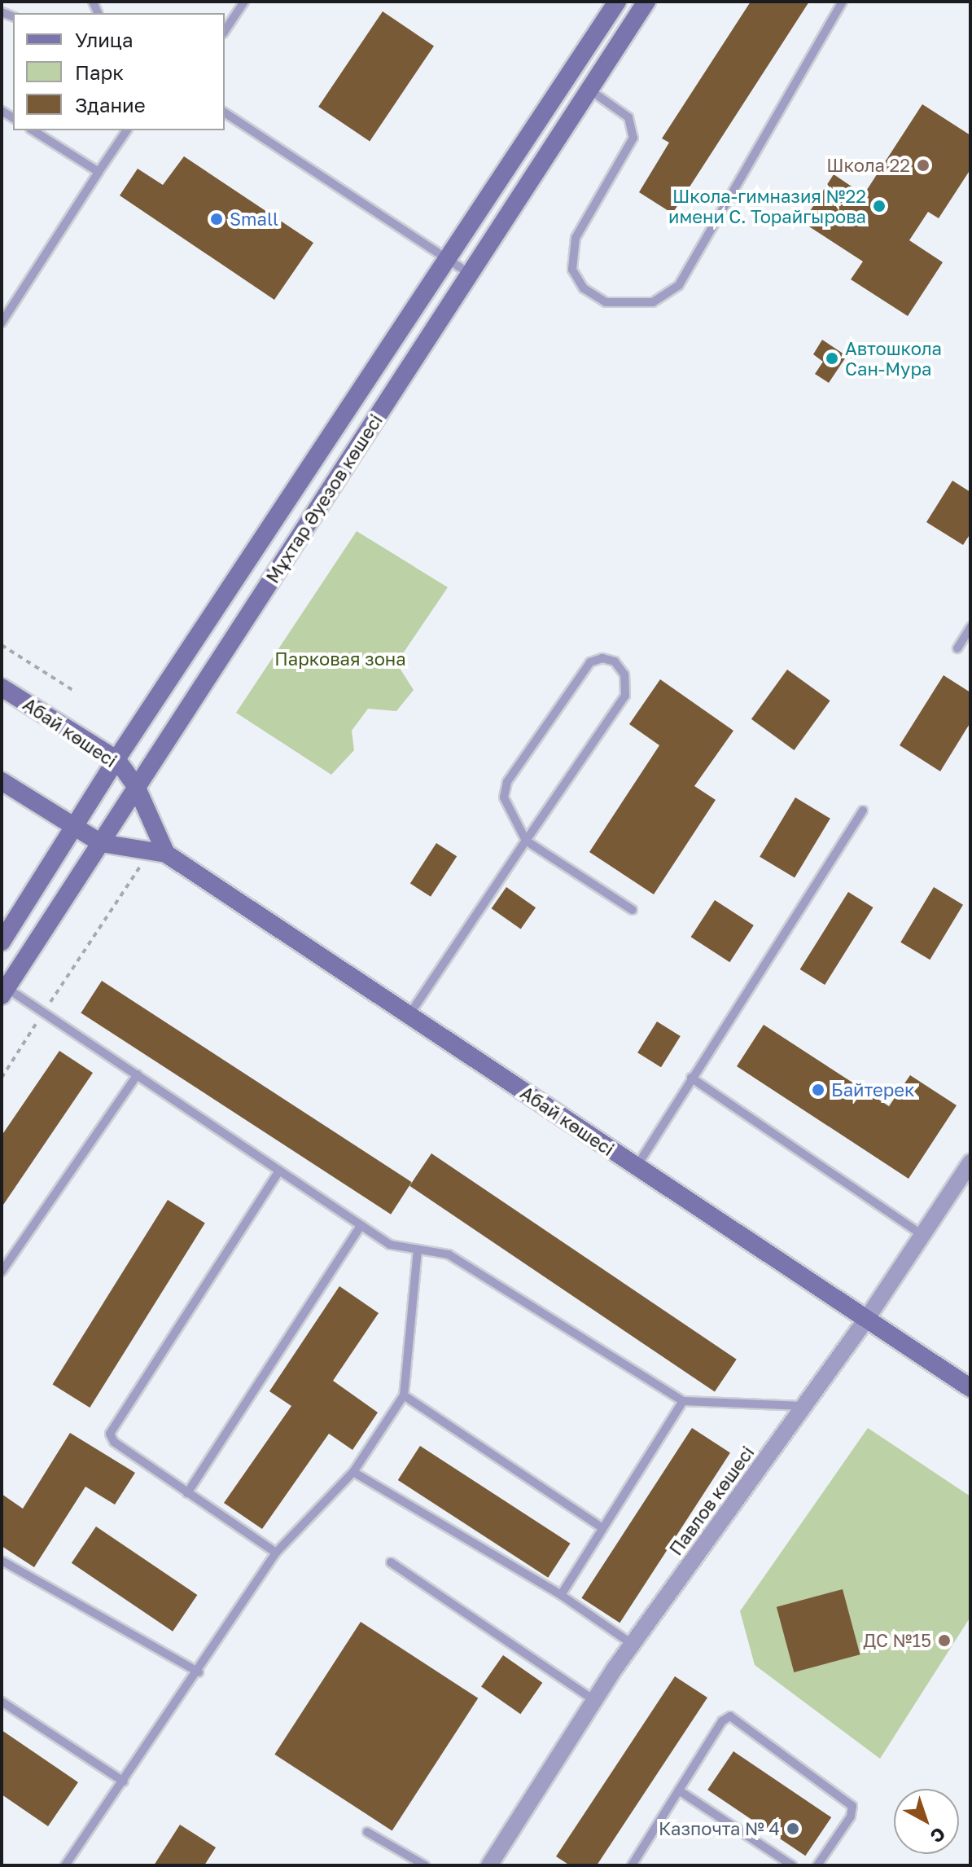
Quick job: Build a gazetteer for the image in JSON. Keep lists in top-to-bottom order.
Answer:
{
  "streets": {
    "main road": ["Мұхтар Әуезов көшесі", "Абай көшесі"],
    "street": ["Павлов көшесі"]
  },
  "crossings": [
    ["Мұхтар Әуезов көшесі", "Абай көшесі"],
    ["Абай көшесі", "Павлов көшесі"]
  ],
  "parks": ["Парковая зона"],
  "places": [
    "Школа 22",
    "Школа-гимназия №22 имени С. Торайгырова",
    "Small",
    "Автошкола Сан-Мура",
    "Байтерек",
    "ДС №15",
    "Казпочта № 4"
  ],
  "legend": ["Улица", "Парк", "Здание"],
  "north": "bottom right"
}
